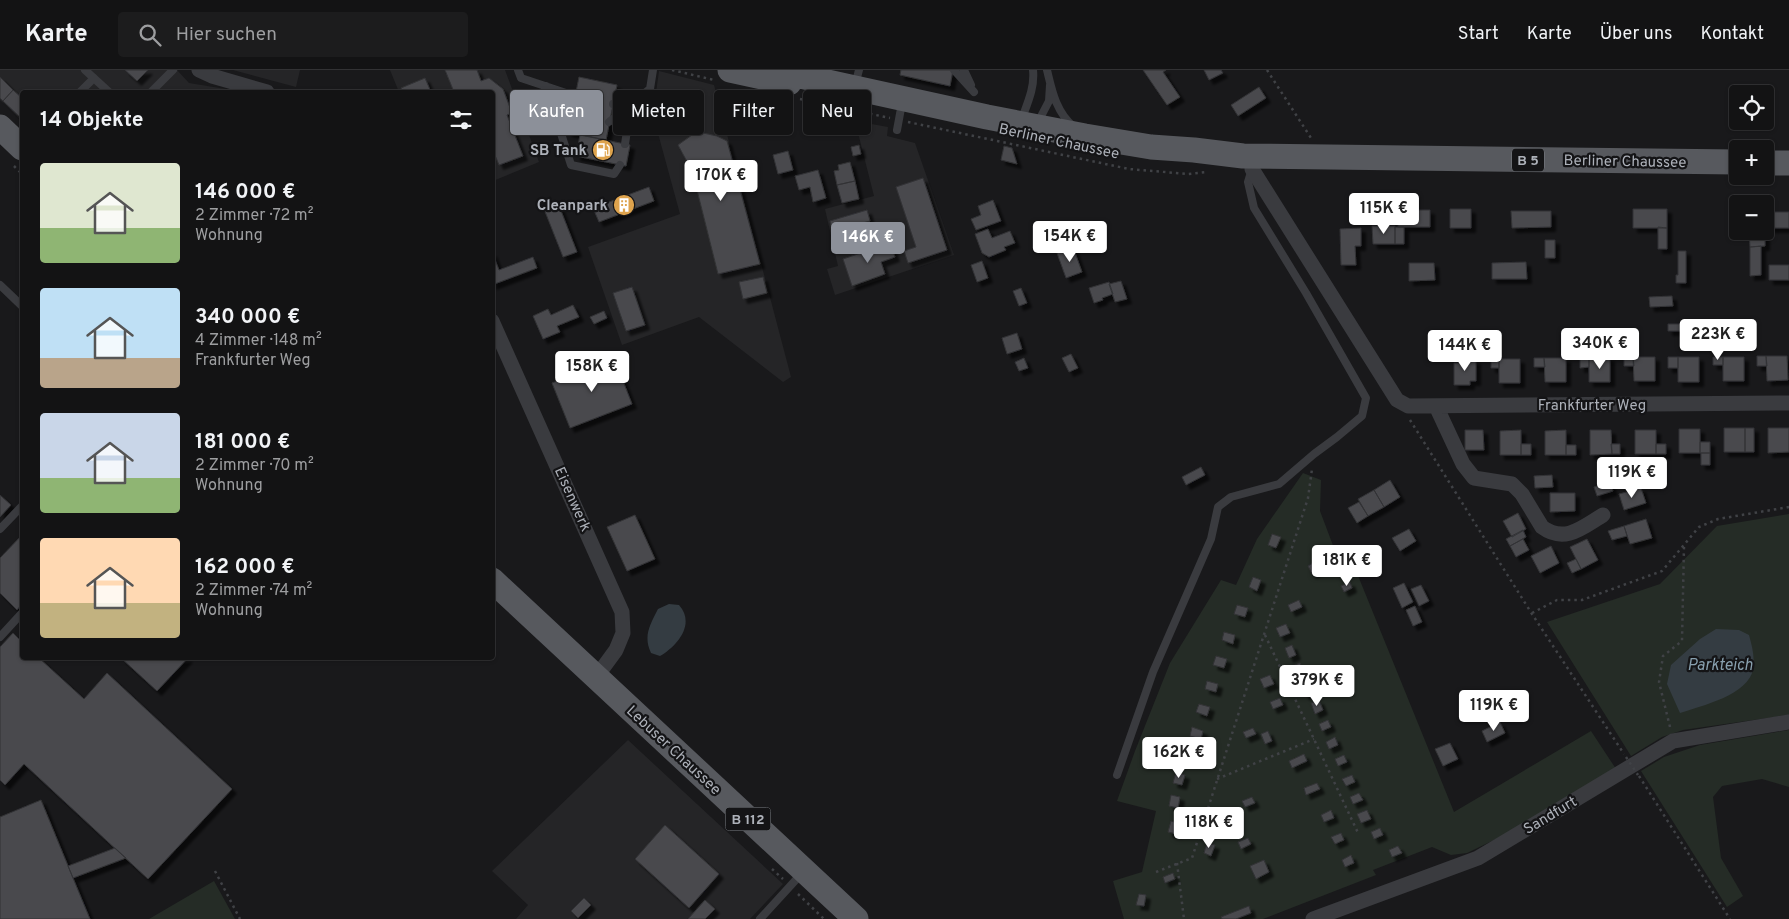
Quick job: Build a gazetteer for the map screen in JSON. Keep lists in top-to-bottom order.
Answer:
{
  "streets": {
    "main road": [
      "Berliner Chaussee",
      "B 5",
      "Lebuser Chaussee",
      "B 112"
    ],
    "street": ["Frankfurter Weg", "Eisenwerk", "Sandfurt"]
  },
  "crossings": [
    ["Eisenwerk", "Lebuser Chaussee"]
  ],
  "water": ["Parkteich"],
  "places": {
    "fuel station": ["SB Tank"],
    "building": ["Cleanpark"]
  },
  "page": {
    "header": "Karte",
    "search": "Hier suchen",
    "nav": [
      "Start",
      "Karte",
      "Über uns",
      "Kontakt"
    ],
    "map_buttons": ["+", "−"],
    "chip": [
      "Kaufen",
      "Mieten",
      "Filter",
      "Neu"
    ],
    "heading": "14 Objekte",
    "list": [
      {
        "name": "146 000 €",
        "note": "2 Zimmer · 72 m² · Wohnung"
      },
      {
        "name": "340 000 €",
        "note": "4 Zimmer · 148 m² · Frankfurter Weg"
      },
      {
        "name": "181 000 €",
        "note": "2 Zimmer · 70 m² · Wohnung"
      },
      {
        "name": "162 000 €",
        "note": "2 Zimmer · 74 m² · Wohnung"
      }
    ],
    "price": [
      "170K €",
      "115K €",
      "154K €",
      "146K €",
      "223K €",
      "340K €",
      "144K €",
      "158K €",
      "119K €",
      "181K €",
      "379K €",
      "119K €",
      "162K €",
      "118K €"
    ]
  }
}
